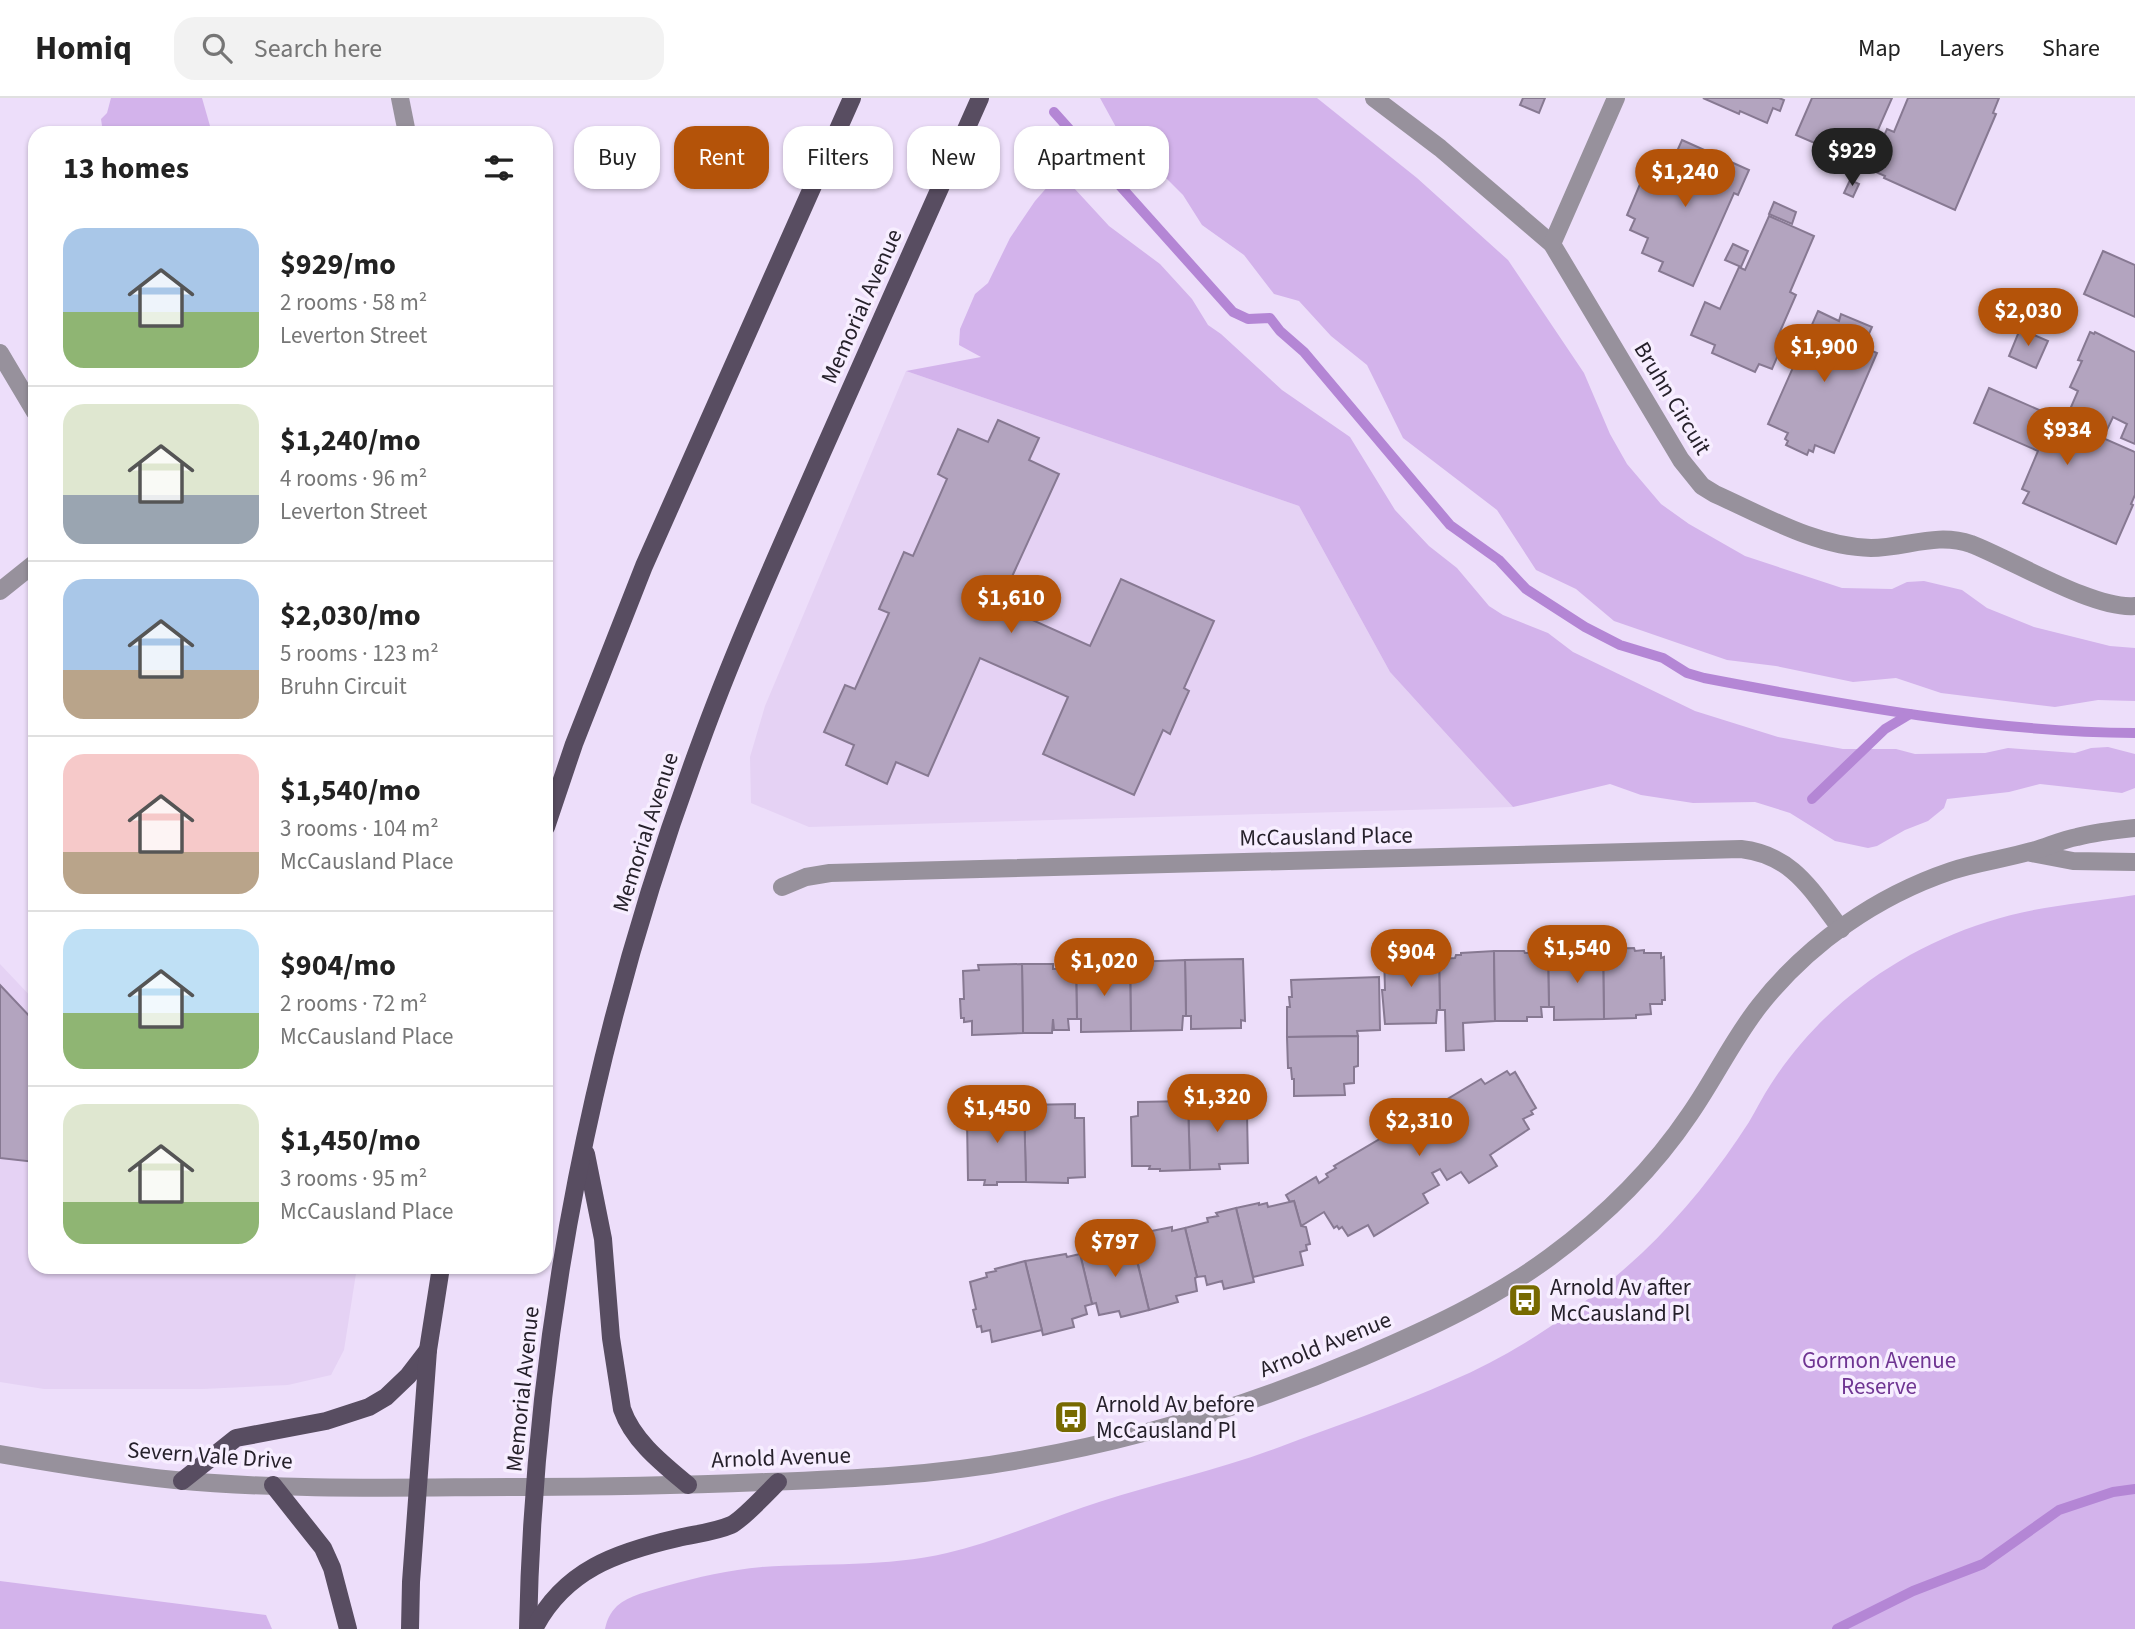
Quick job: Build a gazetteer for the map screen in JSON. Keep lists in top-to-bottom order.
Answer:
{
  "streets": {
    "main road": ["Memorial Avenue"],
    "street": [
      "Bruhn Circuit",
      "McCausland Place",
      "Arnold Avenue",
      "Severn Vale Drive"
    ]
  },
  "crossings": [
    ["Memorial Avenue", "Arnold Avenue"],
    ["McCausland Place", "Arnold Avenue"],
    ["Arnold Avenue", "Severn Vale Drive"]
  ],
  "parks": ["Gormon Avenue Reserve"],
  "places": {
    "bus stop": ["Arnold Av after McCausland Pl", "Arnold Av before McCausland Pl"]
  },
  "page": {
    "header": "Homiq",
    "search": "Search here",
    "nav": ["Map", "Layers", "Share"],
    "chip": [
      "Buy",
      "Rent",
      "Filters",
      "New",
      "Apartment"
    ],
    "heading": "13 homes",
    "price": [
      "$929",
      "$1,240",
      "$2,030",
      "$1,900",
      "$934",
      "$1,610",
      "$1,540",
      "$904",
      "$1,020",
      "$1,320",
      "$1,450",
      "$2,310",
      "$797"
    ],
    "list": [
      {
        "name": "$929/mo",
        "note": "2 rooms · 58 m² · Leverton Street"
      },
      {
        "name": "$1,240/mo",
        "note": "4 rooms · 96 m² · Leverton Street"
      },
      {
        "name": "$2,030/mo",
        "note": "5 rooms · 123 m² · Bruhn Circuit"
      },
      {
        "name": "$1,540/mo",
        "note": "3 rooms · 104 m² · McCausland Place"
      },
      {
        "name": "$904/mo",
        "note": "2 rooms · 72 m² · McCausland Place"
      },
      {
        "name": "$1,450/mo",
        "note": "3 rooms · 95 m² · McCausland Place"
      }
    ]
  }
}
